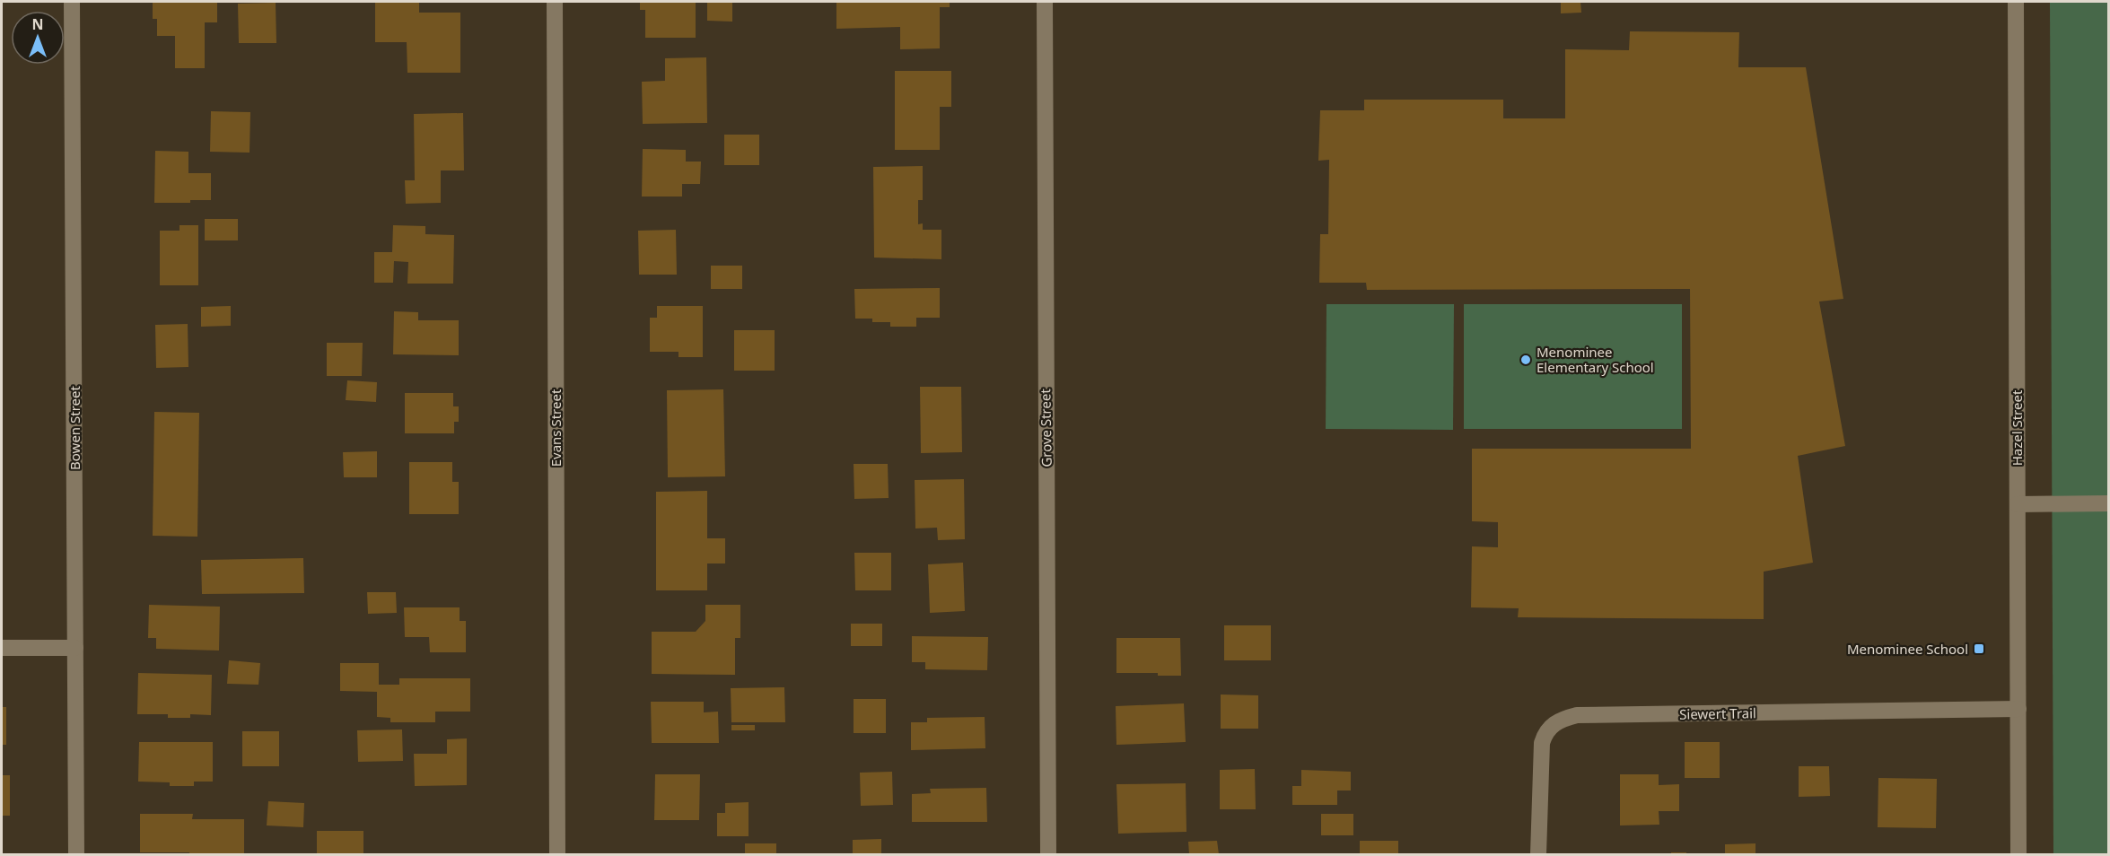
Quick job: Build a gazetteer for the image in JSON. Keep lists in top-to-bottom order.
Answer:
{
  "streets": {
    "street": [
      "Bowen Street",
      "Evans Street",
      "Grove Street",
      "Hazel Street",
      "Siewert Trail"
    ]
  },
  "crossings": [
    ["Hazel Street", "Siewert Trail"]
  ],
  "places": {
    "other": ["Menominee Elementary School"],
    "transit": ["Menominee School"]
  },
  "north": "top"
}
